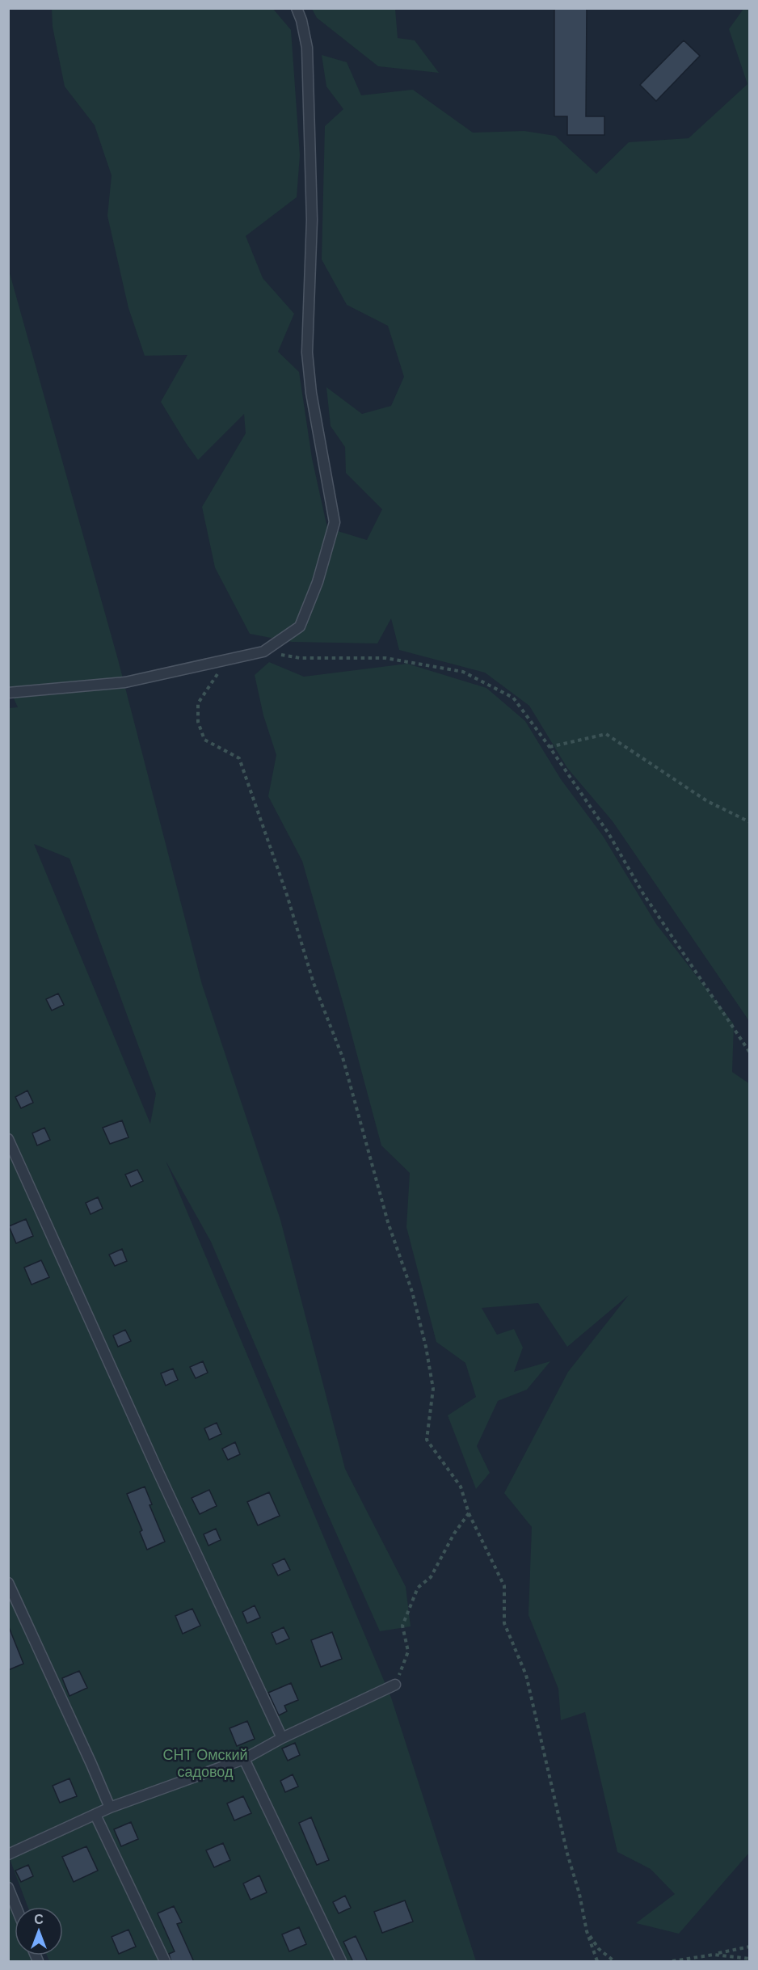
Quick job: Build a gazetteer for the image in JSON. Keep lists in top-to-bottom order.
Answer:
{
  "parks": ["СНТ Омский садовод"],
  "north": "top"
}
